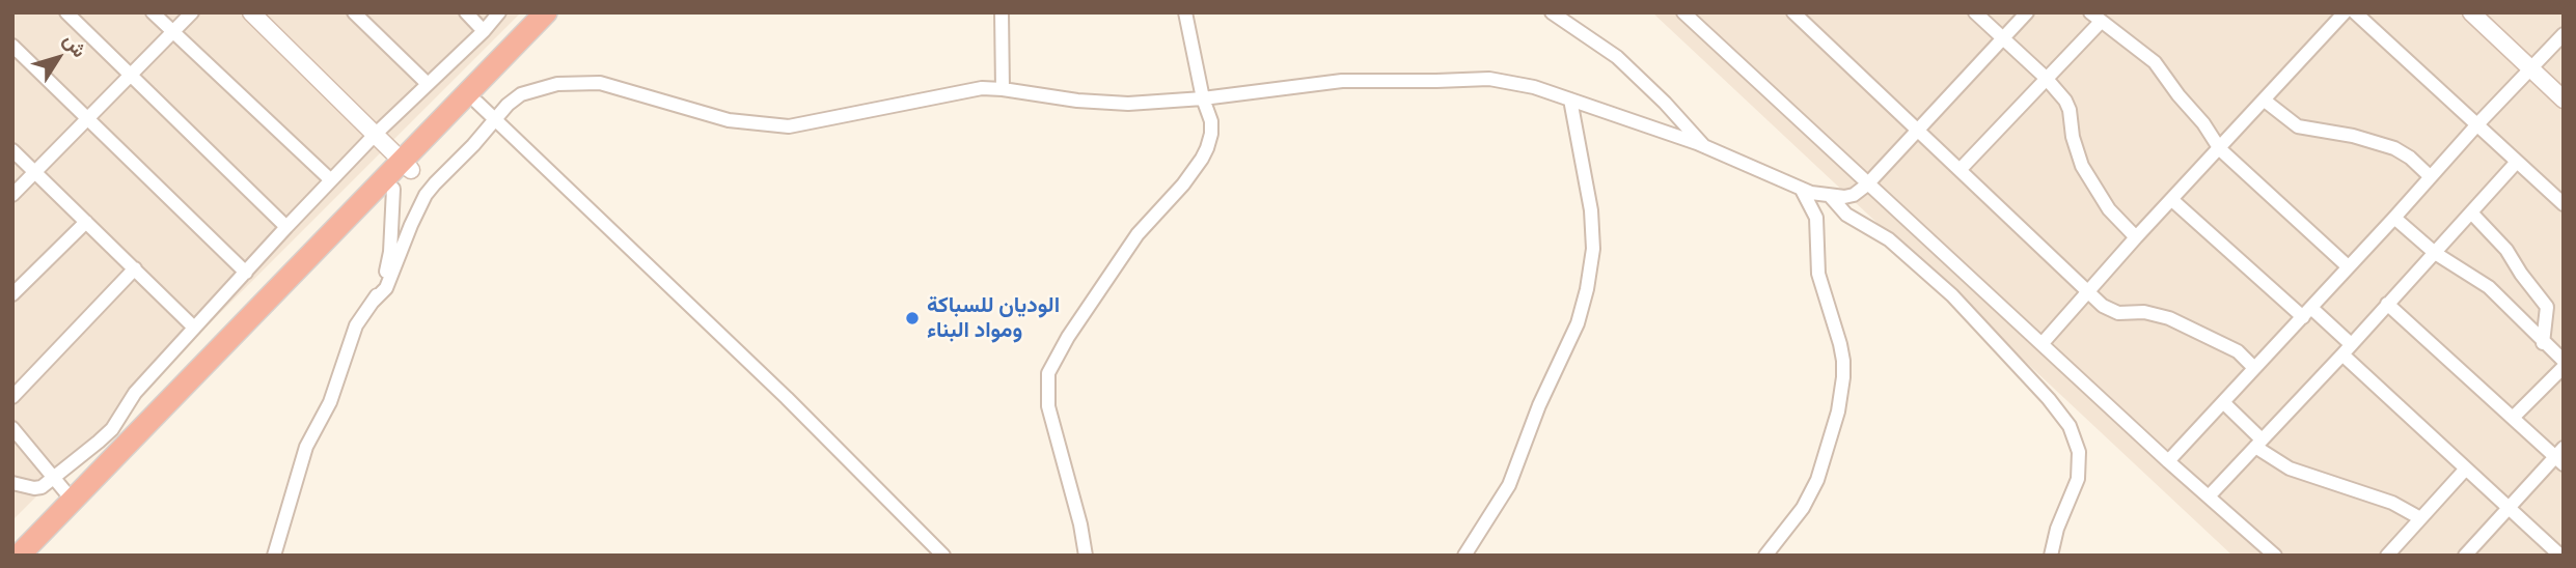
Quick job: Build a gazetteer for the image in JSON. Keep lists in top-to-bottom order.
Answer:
{
  "places": ["الوديان للسباكة ومواد البناء"],
  "north": "top right"
}
